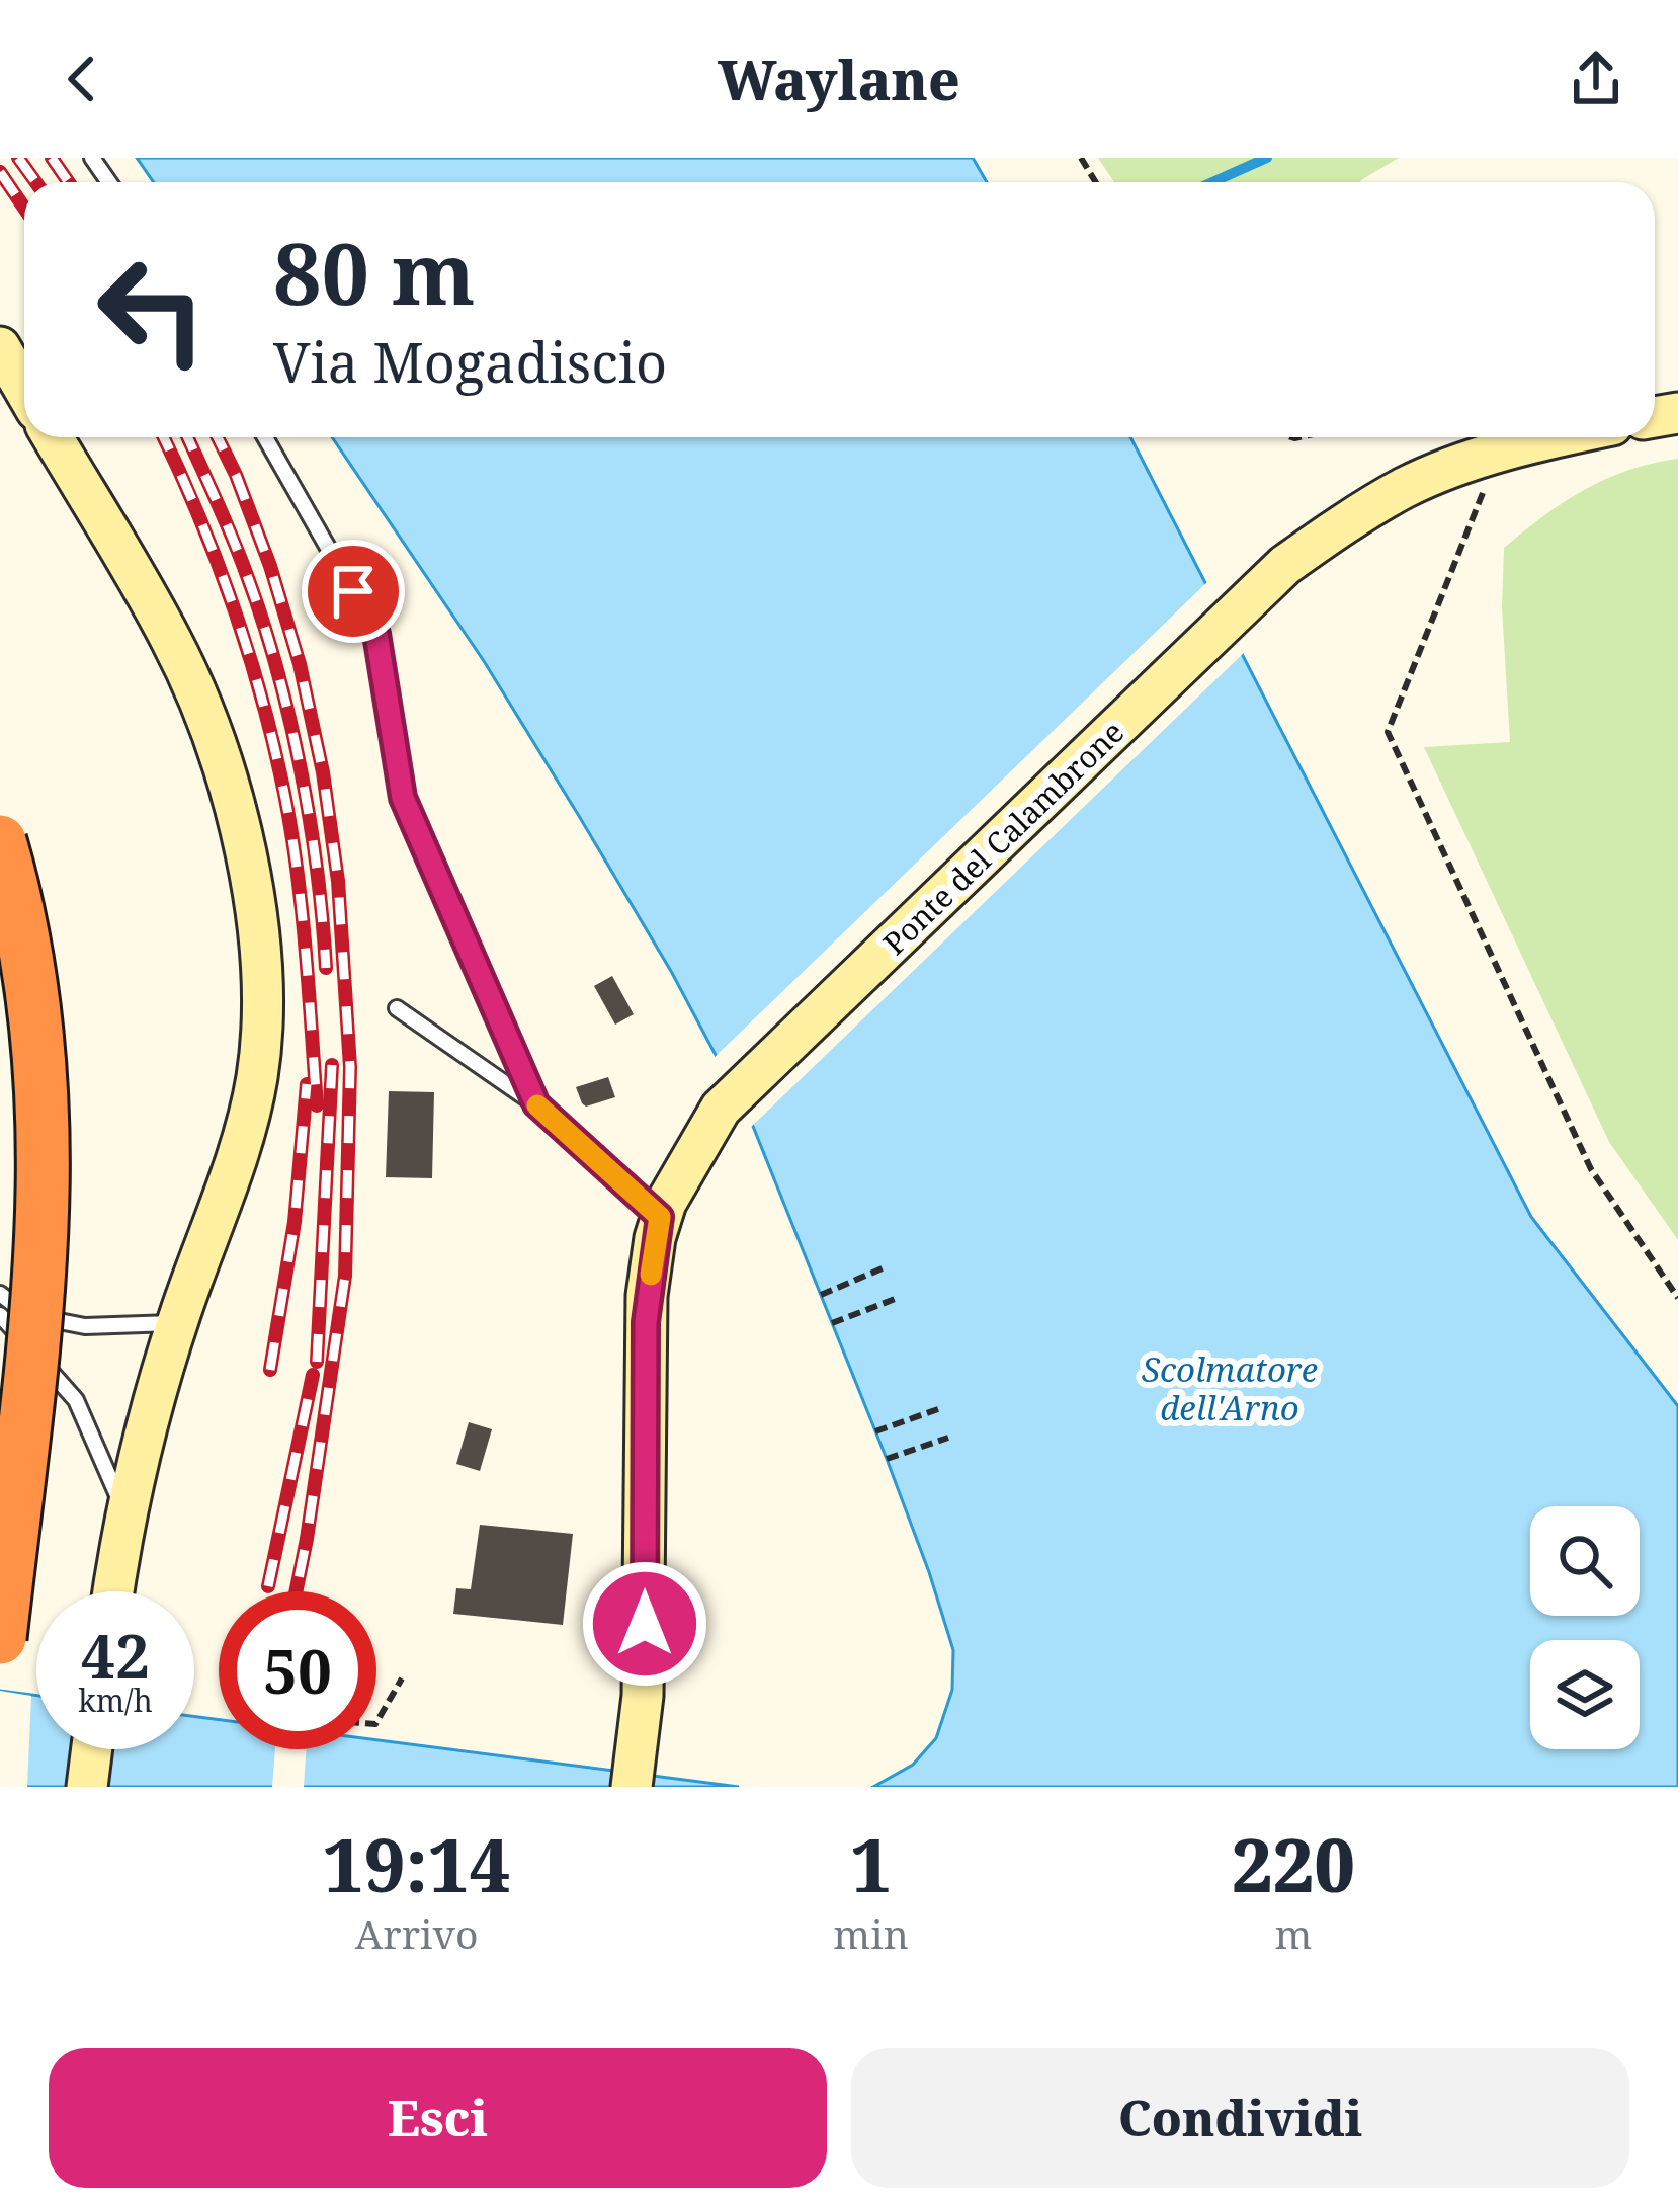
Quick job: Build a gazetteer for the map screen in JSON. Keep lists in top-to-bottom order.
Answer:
{
  "streets": {
    "main road": ["Ponte del Calambrone"]
  },
  "water": ["Scolmatore dell'Arno"],
  "page": {
    "header": "Waylane",
    "turn": ["80 m", "Via Mogadiscio"],
    "speed": "42 km/h",
    "limit": "50",
    "eta": [
      "19:14",
      "Arrivo",
      "1",
      "min",
      "220",
      "m"
    ],
    "buttons": ["Esci", "Condividi"]
  }
}
